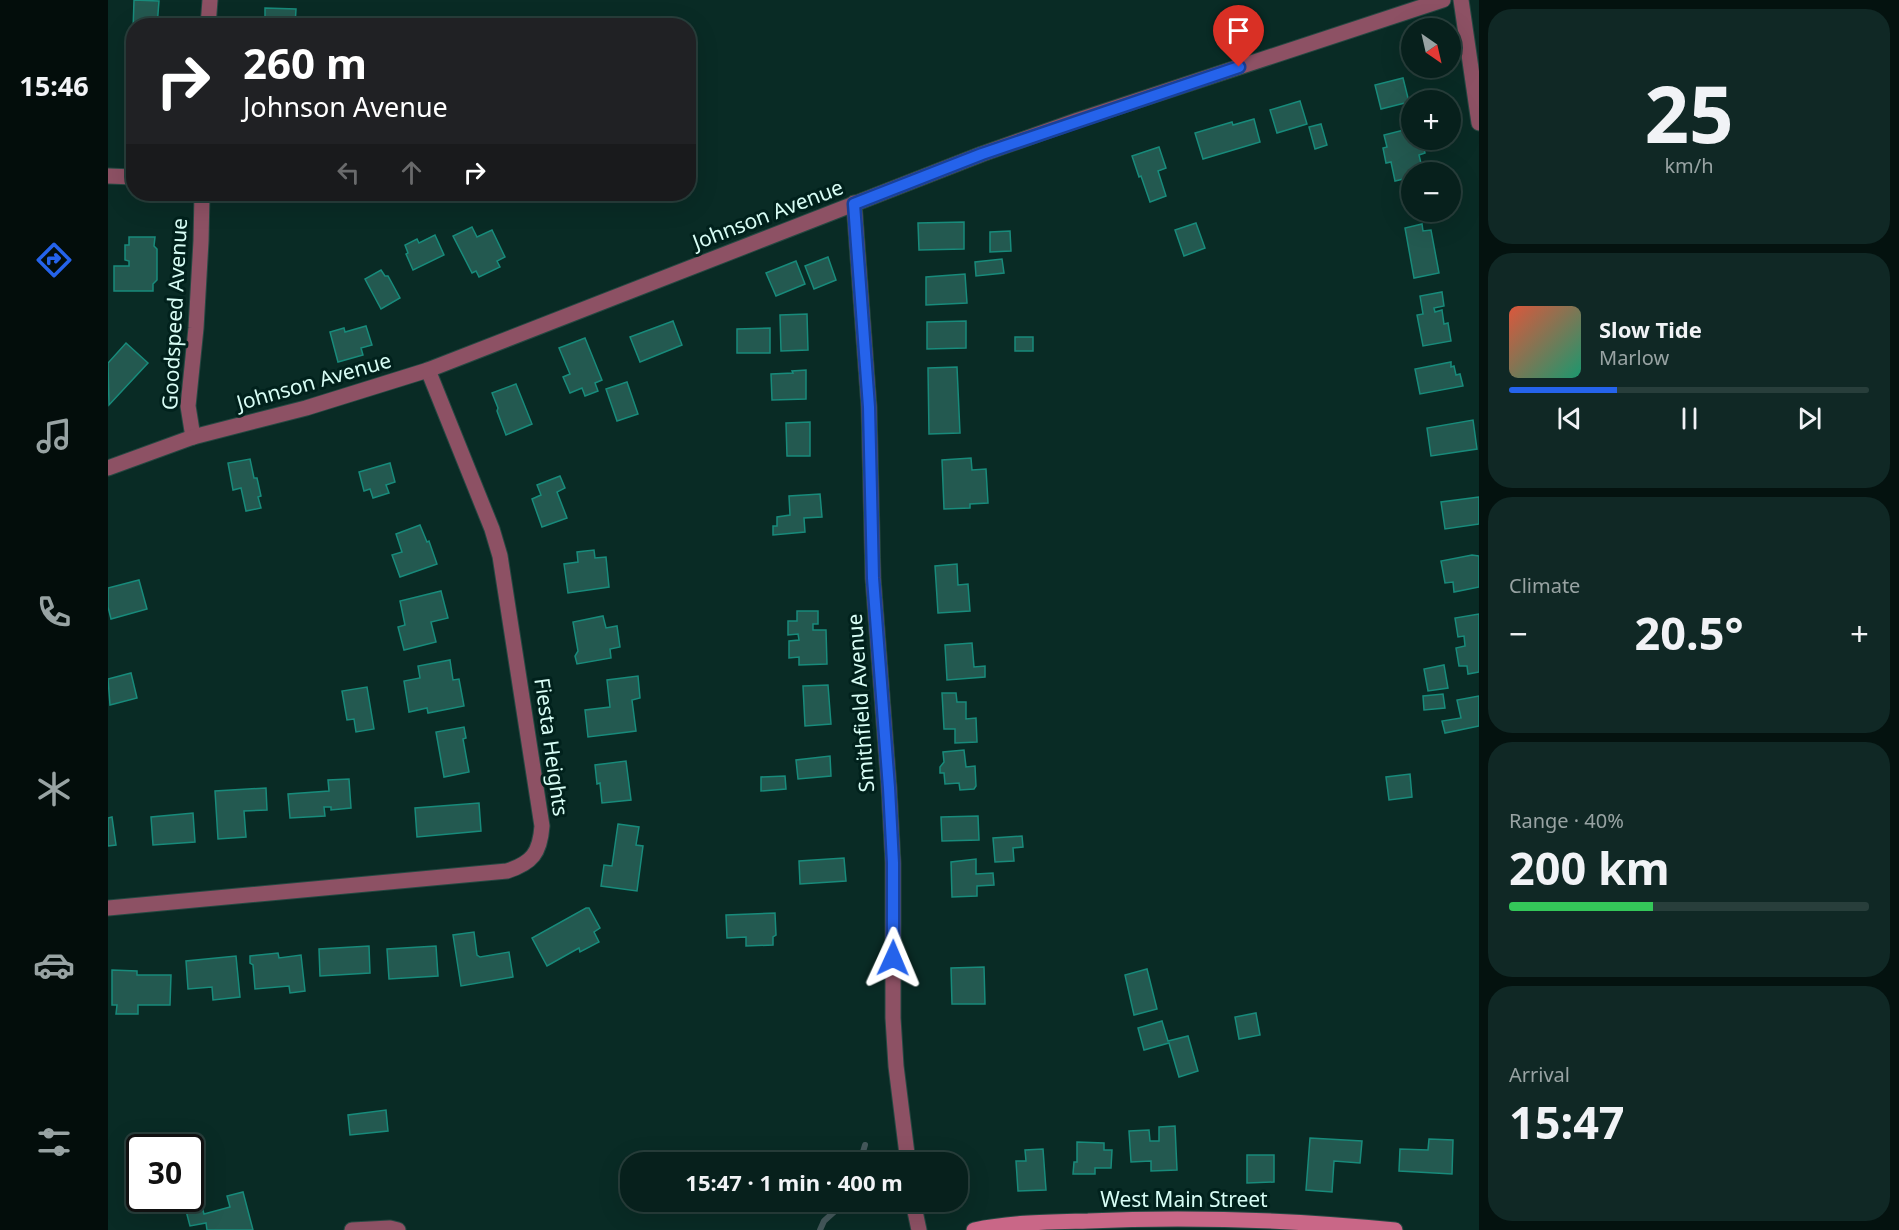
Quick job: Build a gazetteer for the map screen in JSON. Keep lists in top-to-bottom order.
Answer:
{
  "streets": {
    "main road": ["West Main Street"],
    "street": [
      "Johnson Avenue",
      "Goodspeed Avenue",
      "Smithfield Avenue",
      "Fiesta Heights"
    ]
  },
  "crossings": [
    ["Johnson Avenue", "Goodspeed Avenue"],
    ["Johnson Avenue", "Smithfield Avenue"],
    ["Johnson Avenue", "Fiesta Heights"]
  ],
  "north": "bottom right",
  "page": {
    "tabs": "15:46",
    "tile": [
      ["25", "km/h"],
      "Climate",
      ["Range · 40%", "200 km"],
      ["Arrival", "15:47"]
    ],
    "map_buttons": ["+", "−"],
    "turn": ["260 m", "Johnson Avenue"],
    "song": ["Slow Tide", "Marlow"],
    "heat": ["−", "20.5°", "+"],
    "limit": "30",
    "trip": "15:47 · 1 min · 400 m"
  }
}
